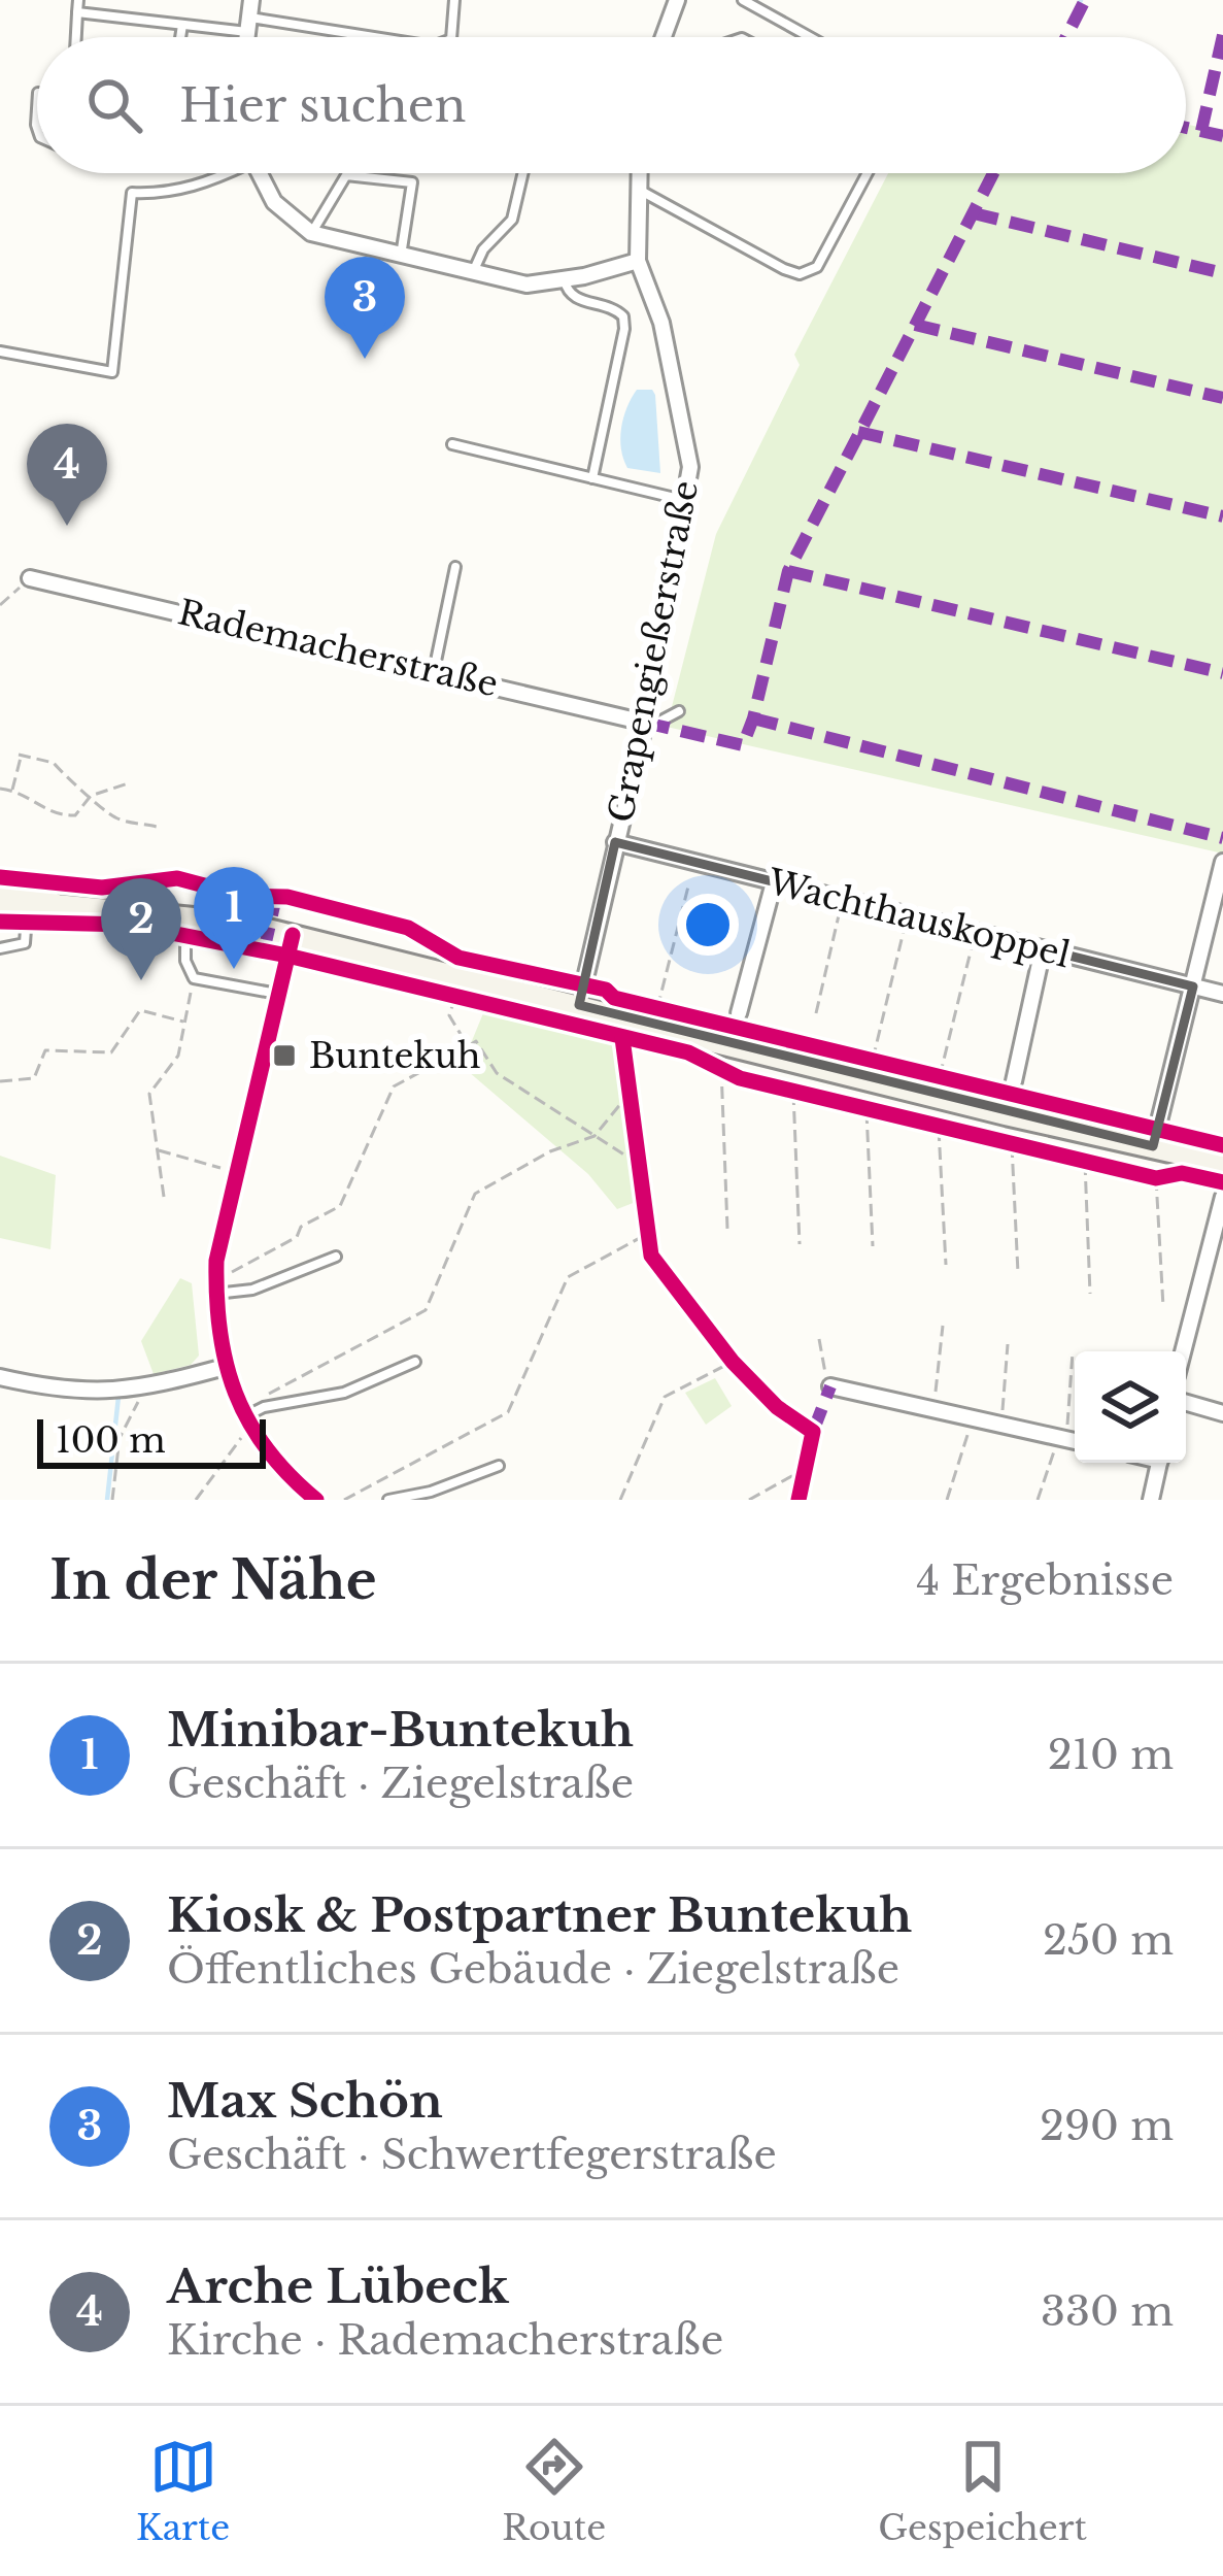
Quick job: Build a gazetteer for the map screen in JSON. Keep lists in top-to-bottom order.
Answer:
{
  "streets": {
    "street": ["Rademacherstraße", "Grapengießerstraße", "Wachthauskoppel"]
  },
  "crossings": [
    ["Rademacherstraße", "Grapengießerstraße"],
    ["Grapengießerstraße", "Wachthauskoppel"]
  ],
  "places": {
    "transit": ["Buntekuh"]
  },
  "scale_bar": "100 m",
  "page": {
    "search": "Hier suchen",
    "pins": [
      "3",
      "4",
      "1",
      "2"
    ],
    "scale": "100 m",
    "heading": ["In der Nähe", "4 Ergebnisse"],
    "list": [
      {
        "mark": "1",
        "name": "Minibar-Buntekuh",
        "note": "Geschäft · Ziegelstraße",
        "value": "210 m"
      },
      {
        "mark": "2",
        "name": "Kiosk & Postpartner Buntekuh",
        "note": "Öffentliches Gebäude · Ziegelstraße",
        "value": "250 m"
      },
      {
        "mark": "3",
        "name": "Max Schön",
        "note": "Geschäft · Schwertfegerstraße",
        "value": "290 m"
      },
      {
        "mark": "4",
        "name": "Arche Lübeck",
        "note": "Kirche · Rademacherstraße",
        "value": "330 m"
      }
    ],
    "nav": ["Karte", "Route", "Gespeichert"]
  }
}
